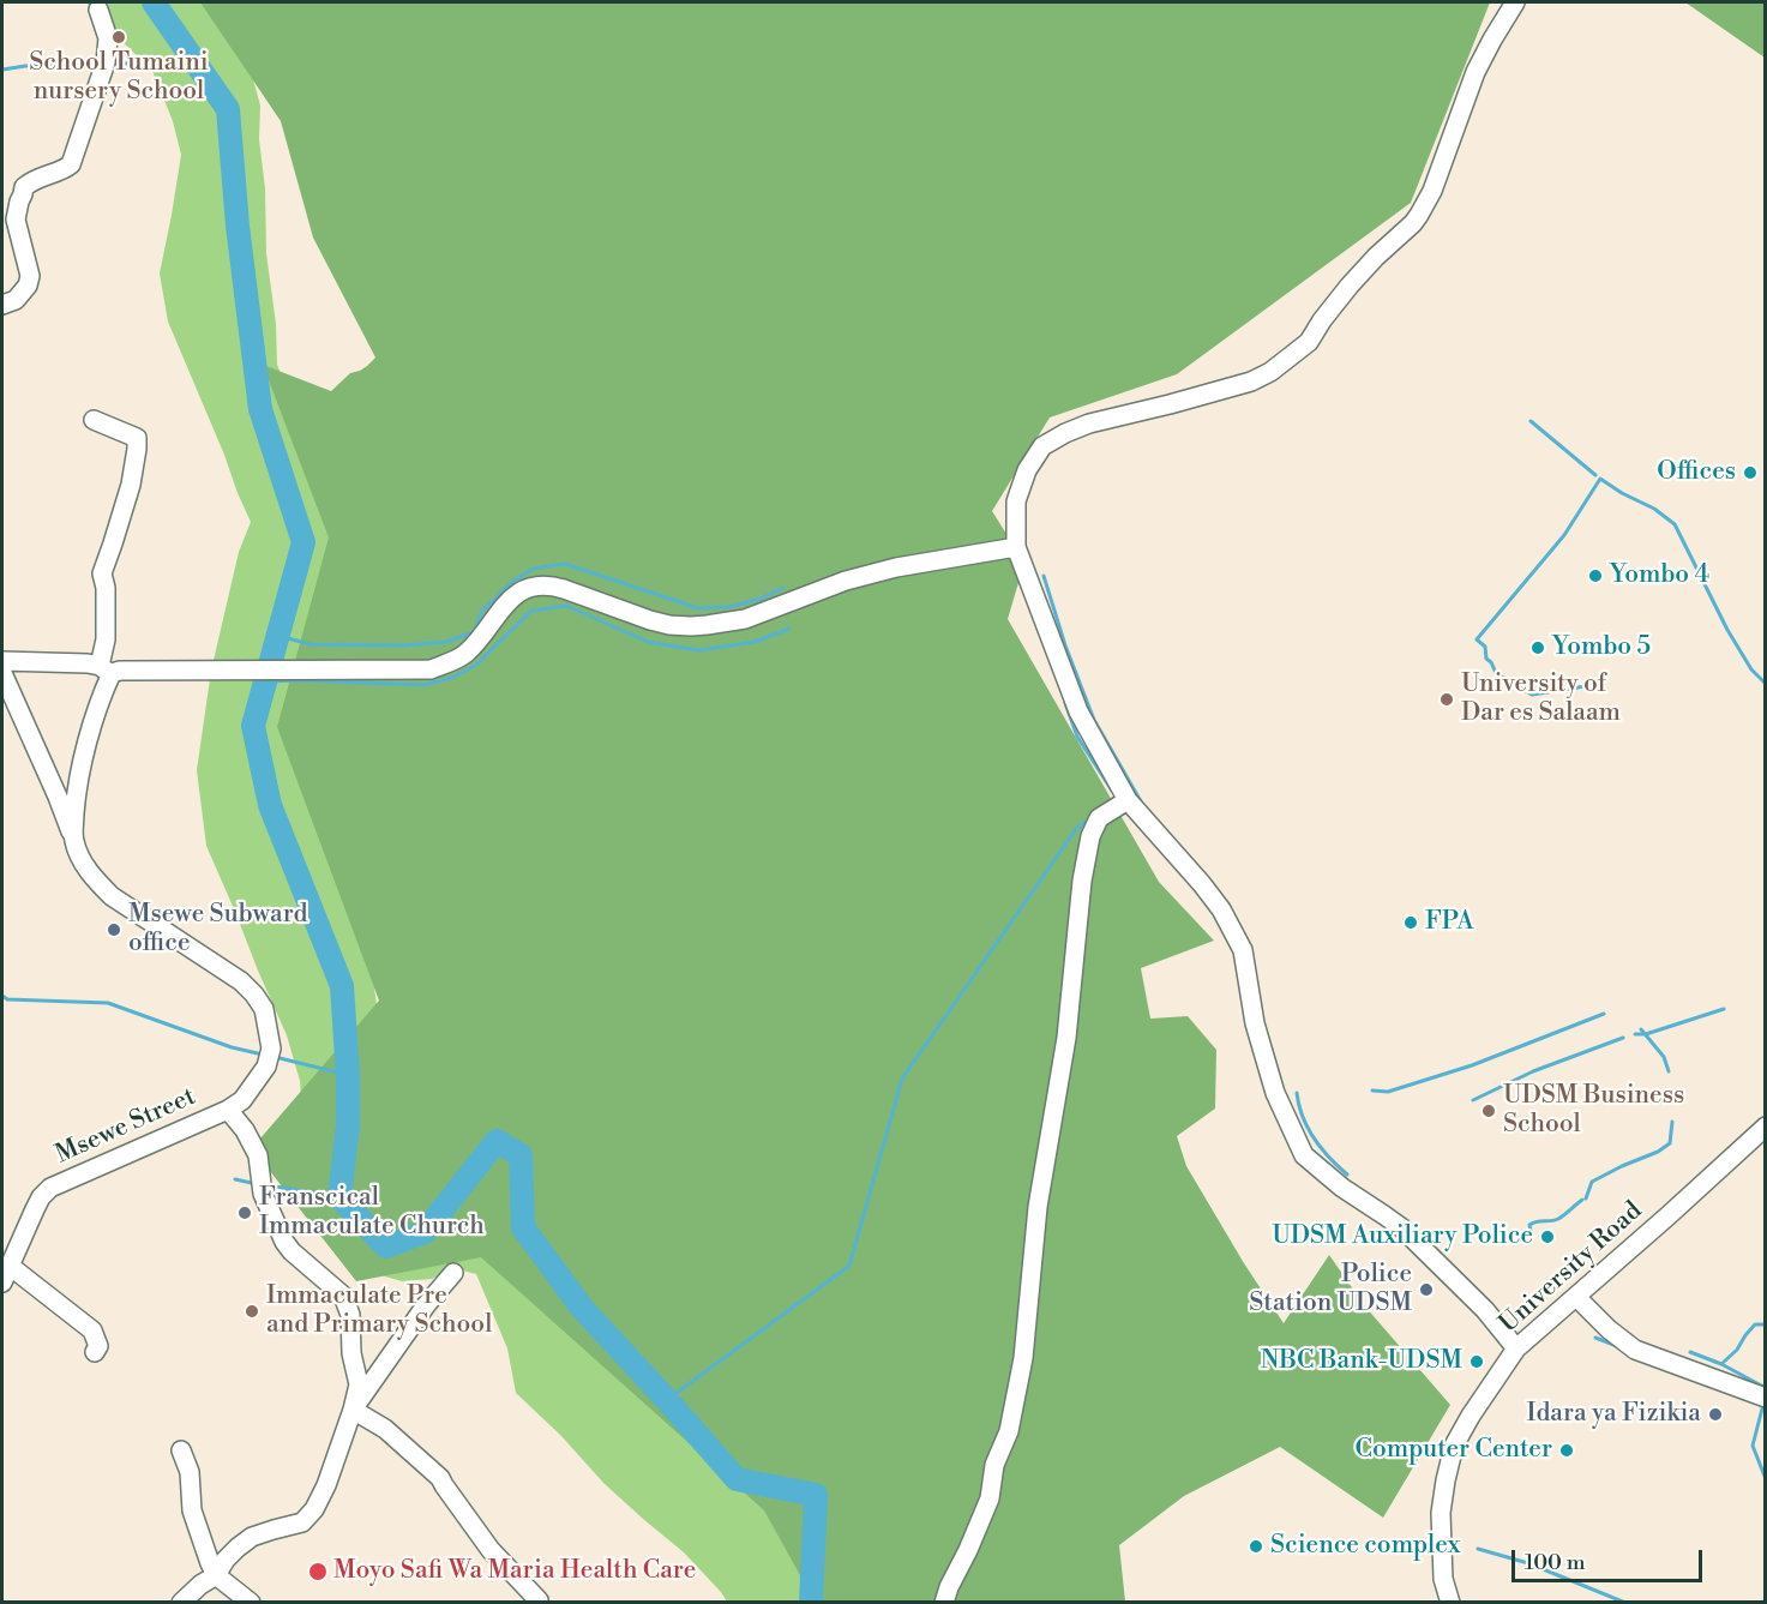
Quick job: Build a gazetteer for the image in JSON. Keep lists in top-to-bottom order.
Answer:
{
  "streets": {
    "street": ["Msewe Street", "University Road"]
  },
  "places": [
    "School Tumaini nursery School",
    "Offices",
    "Yombo 4",
    "Yombo 5",
    "University of Dar es Salaam",
    "FPA",
    "Msewe Subward office",
    "UDSM Business School",
    "Franscical Immaculate Church",
    "UDSM Auxiliary Police",
    "Police Station UDSM",
    "Immaculate Pre and Primary School",
    "NBC Bank-UDSM",
    "Idara ya Fizikia",
    "Computer Center",
    "Science complex",
    "Moyo Safi Wa Maria Health Care"
  ],
  "scale_bar": "100 m"
}
